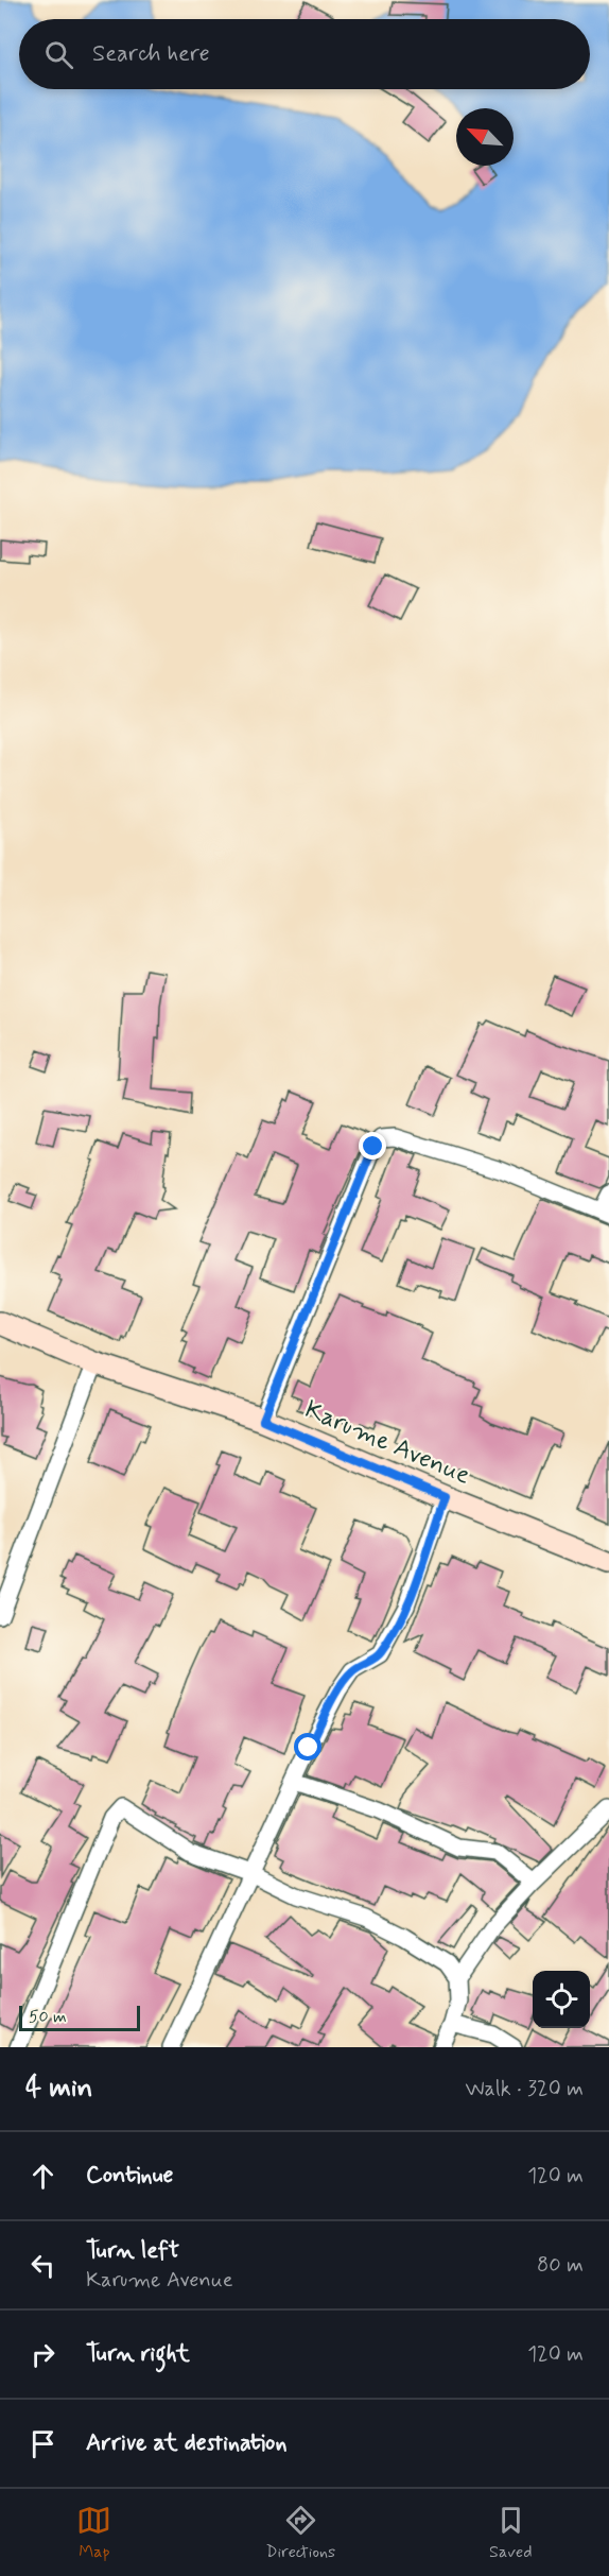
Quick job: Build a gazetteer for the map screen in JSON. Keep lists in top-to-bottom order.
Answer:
{
  "streets": {
    "main road": ["Karume Avenue"]
  },
  "scale_bar": "50 m",
  "north": "top left",
  "page": {
    "search": "Search here",
    "scale": "50 m",
    "heading": ["4 min", "Walk · 320 m"],
    "list": [
      ["Continue", "120 m"],
      ["Turn left", "Karume Avenue", "80 m"],
      ["Turn right", "120 m"],
      "Arrive at destination"
    ],
    "nav": ["Map", "Directions", "Saved"]
  }
}
